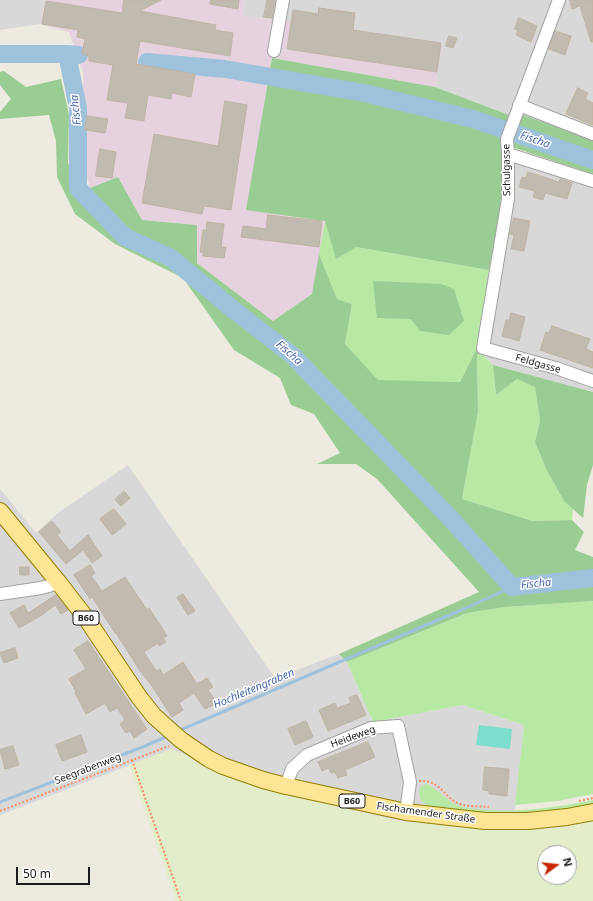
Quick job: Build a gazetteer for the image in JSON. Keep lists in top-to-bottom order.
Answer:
{
  "streets": {
    "main road": ["B60", "Fischamender Straße"],
    "street": ["Schulgasse", "Feldgasse", "Heideweg"],
    "path": ["Seegrabenweg"]
  },
  "crossings": [
    ["Schulgasse", "Feldgasse"],
    ["Heideweg", "Fischamender Straße"],
    ["Seegrabenweg", "Fischamender Straße"]
  ],
  "water": ["Fischa", "Hochleitengraben"],
  "scale_bar": "50 m",
  "north": "right"
}
